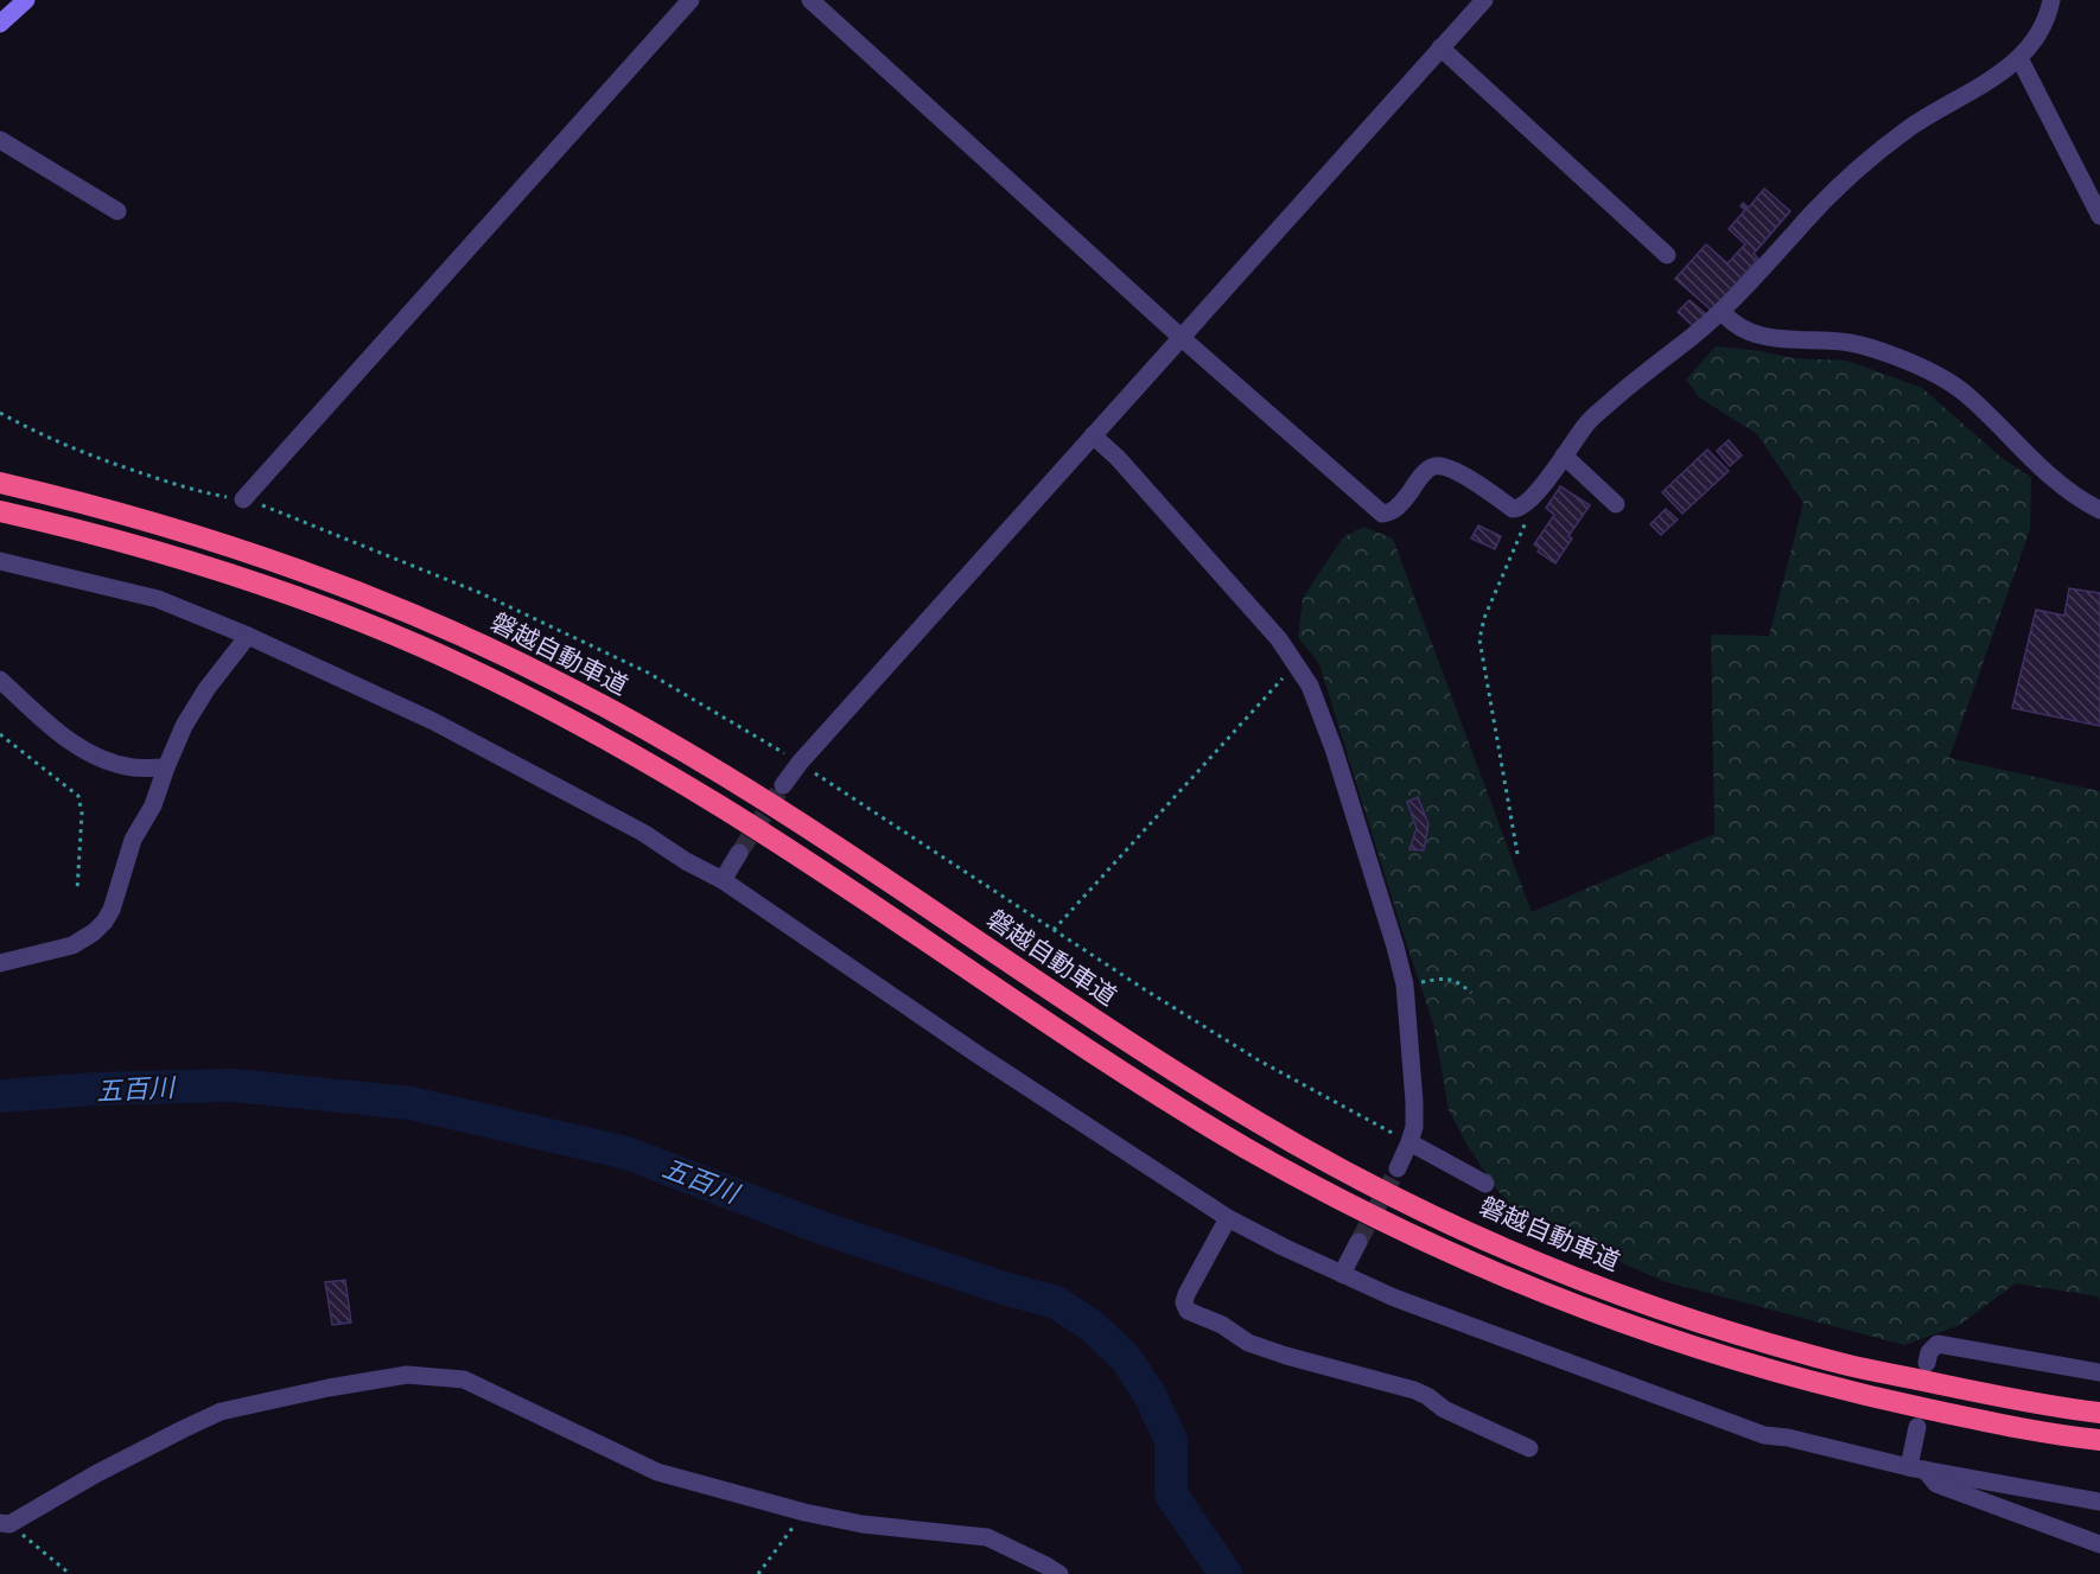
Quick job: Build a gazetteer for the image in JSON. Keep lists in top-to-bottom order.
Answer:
{
  "streets": {
    "highway": ["磐越自動車道"]
  },
  "water": ["五百川"]
}
